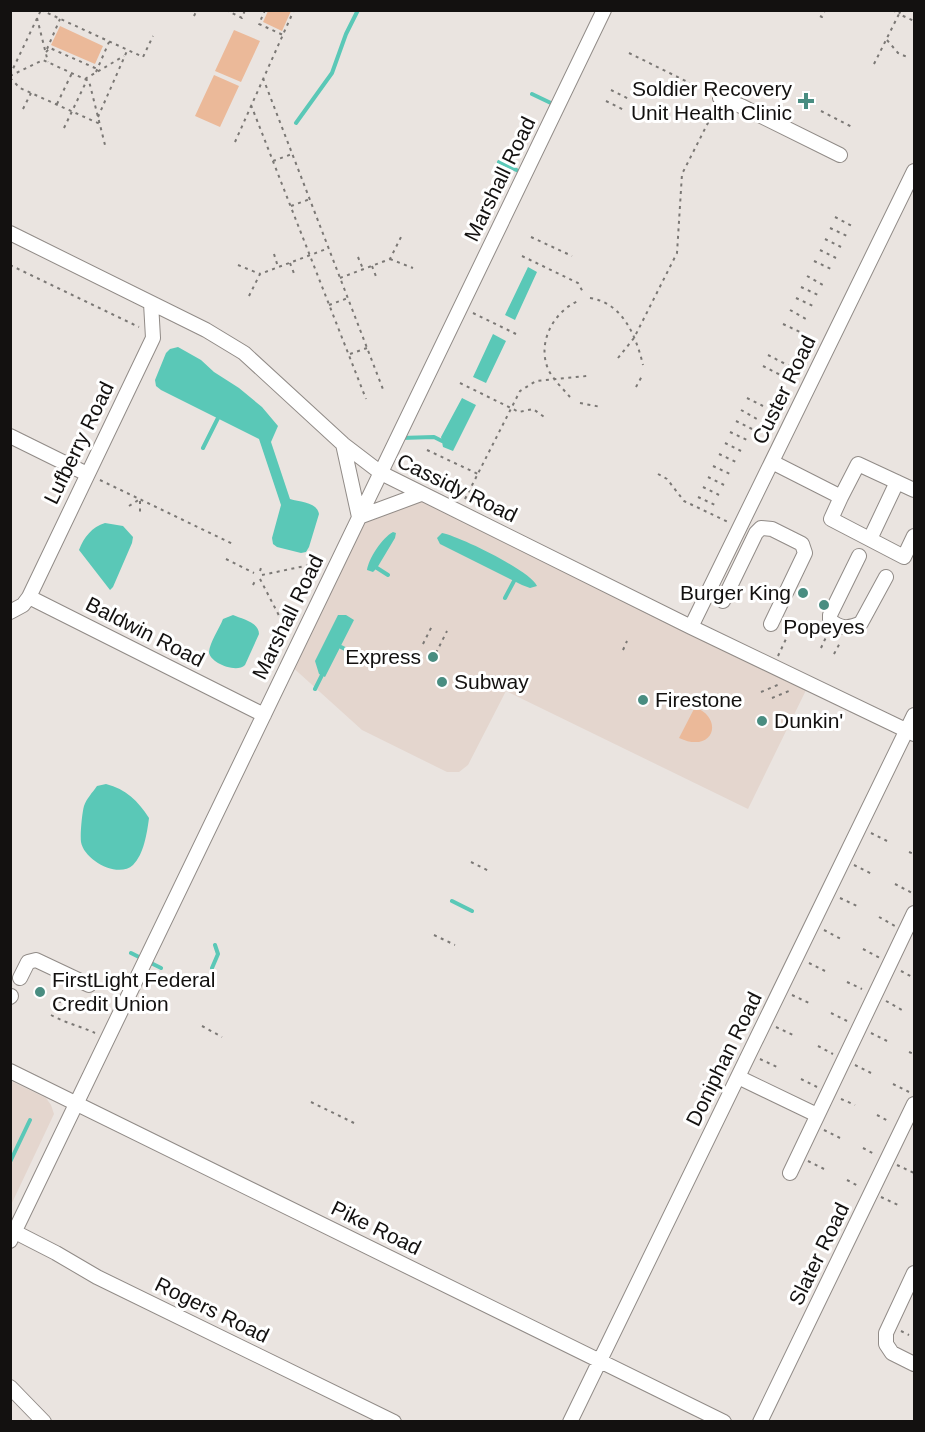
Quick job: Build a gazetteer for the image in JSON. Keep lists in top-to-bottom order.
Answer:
{
  "streets": {
    "street": [
      "Marshall Road",
      "Custer Road",
      "Lufberry Road",
      "Cassidy Road",
      "Baldwin Road",
      "Doniphan Road",
      "Pike Road",
      "Slater Road",
      "Rogers Road"
    ]
  },
  "crossings": [
    ["Marshall Road", "Cassidy Road"],
    ["Marshall Road", "Baldwin Road"],
    ["Marshall Road", "Pike Road"],
    ["Marshall Road", "Rogers Road"],
    ["Custer Road", "Cassidy Road"],
    ["Lufberry Road", "Cassidy Road"],
    ["Lufberry Road", "Baldwin Road"],
    ["Cassidy Road", "Doniphan Road"],
    ["Doniphan Road", "Pike Road"]
  ],
  "places": {
    "health": ["Soldier Recovery Unit Health Clinic"],
    "other": [
      "Burger King",
      "Popeyes",
      "Express",
      "Subway",
      "Firestone",
      "Dunkin'",
      "FirstLight Federal Credit Union"
    ]
  }
}
